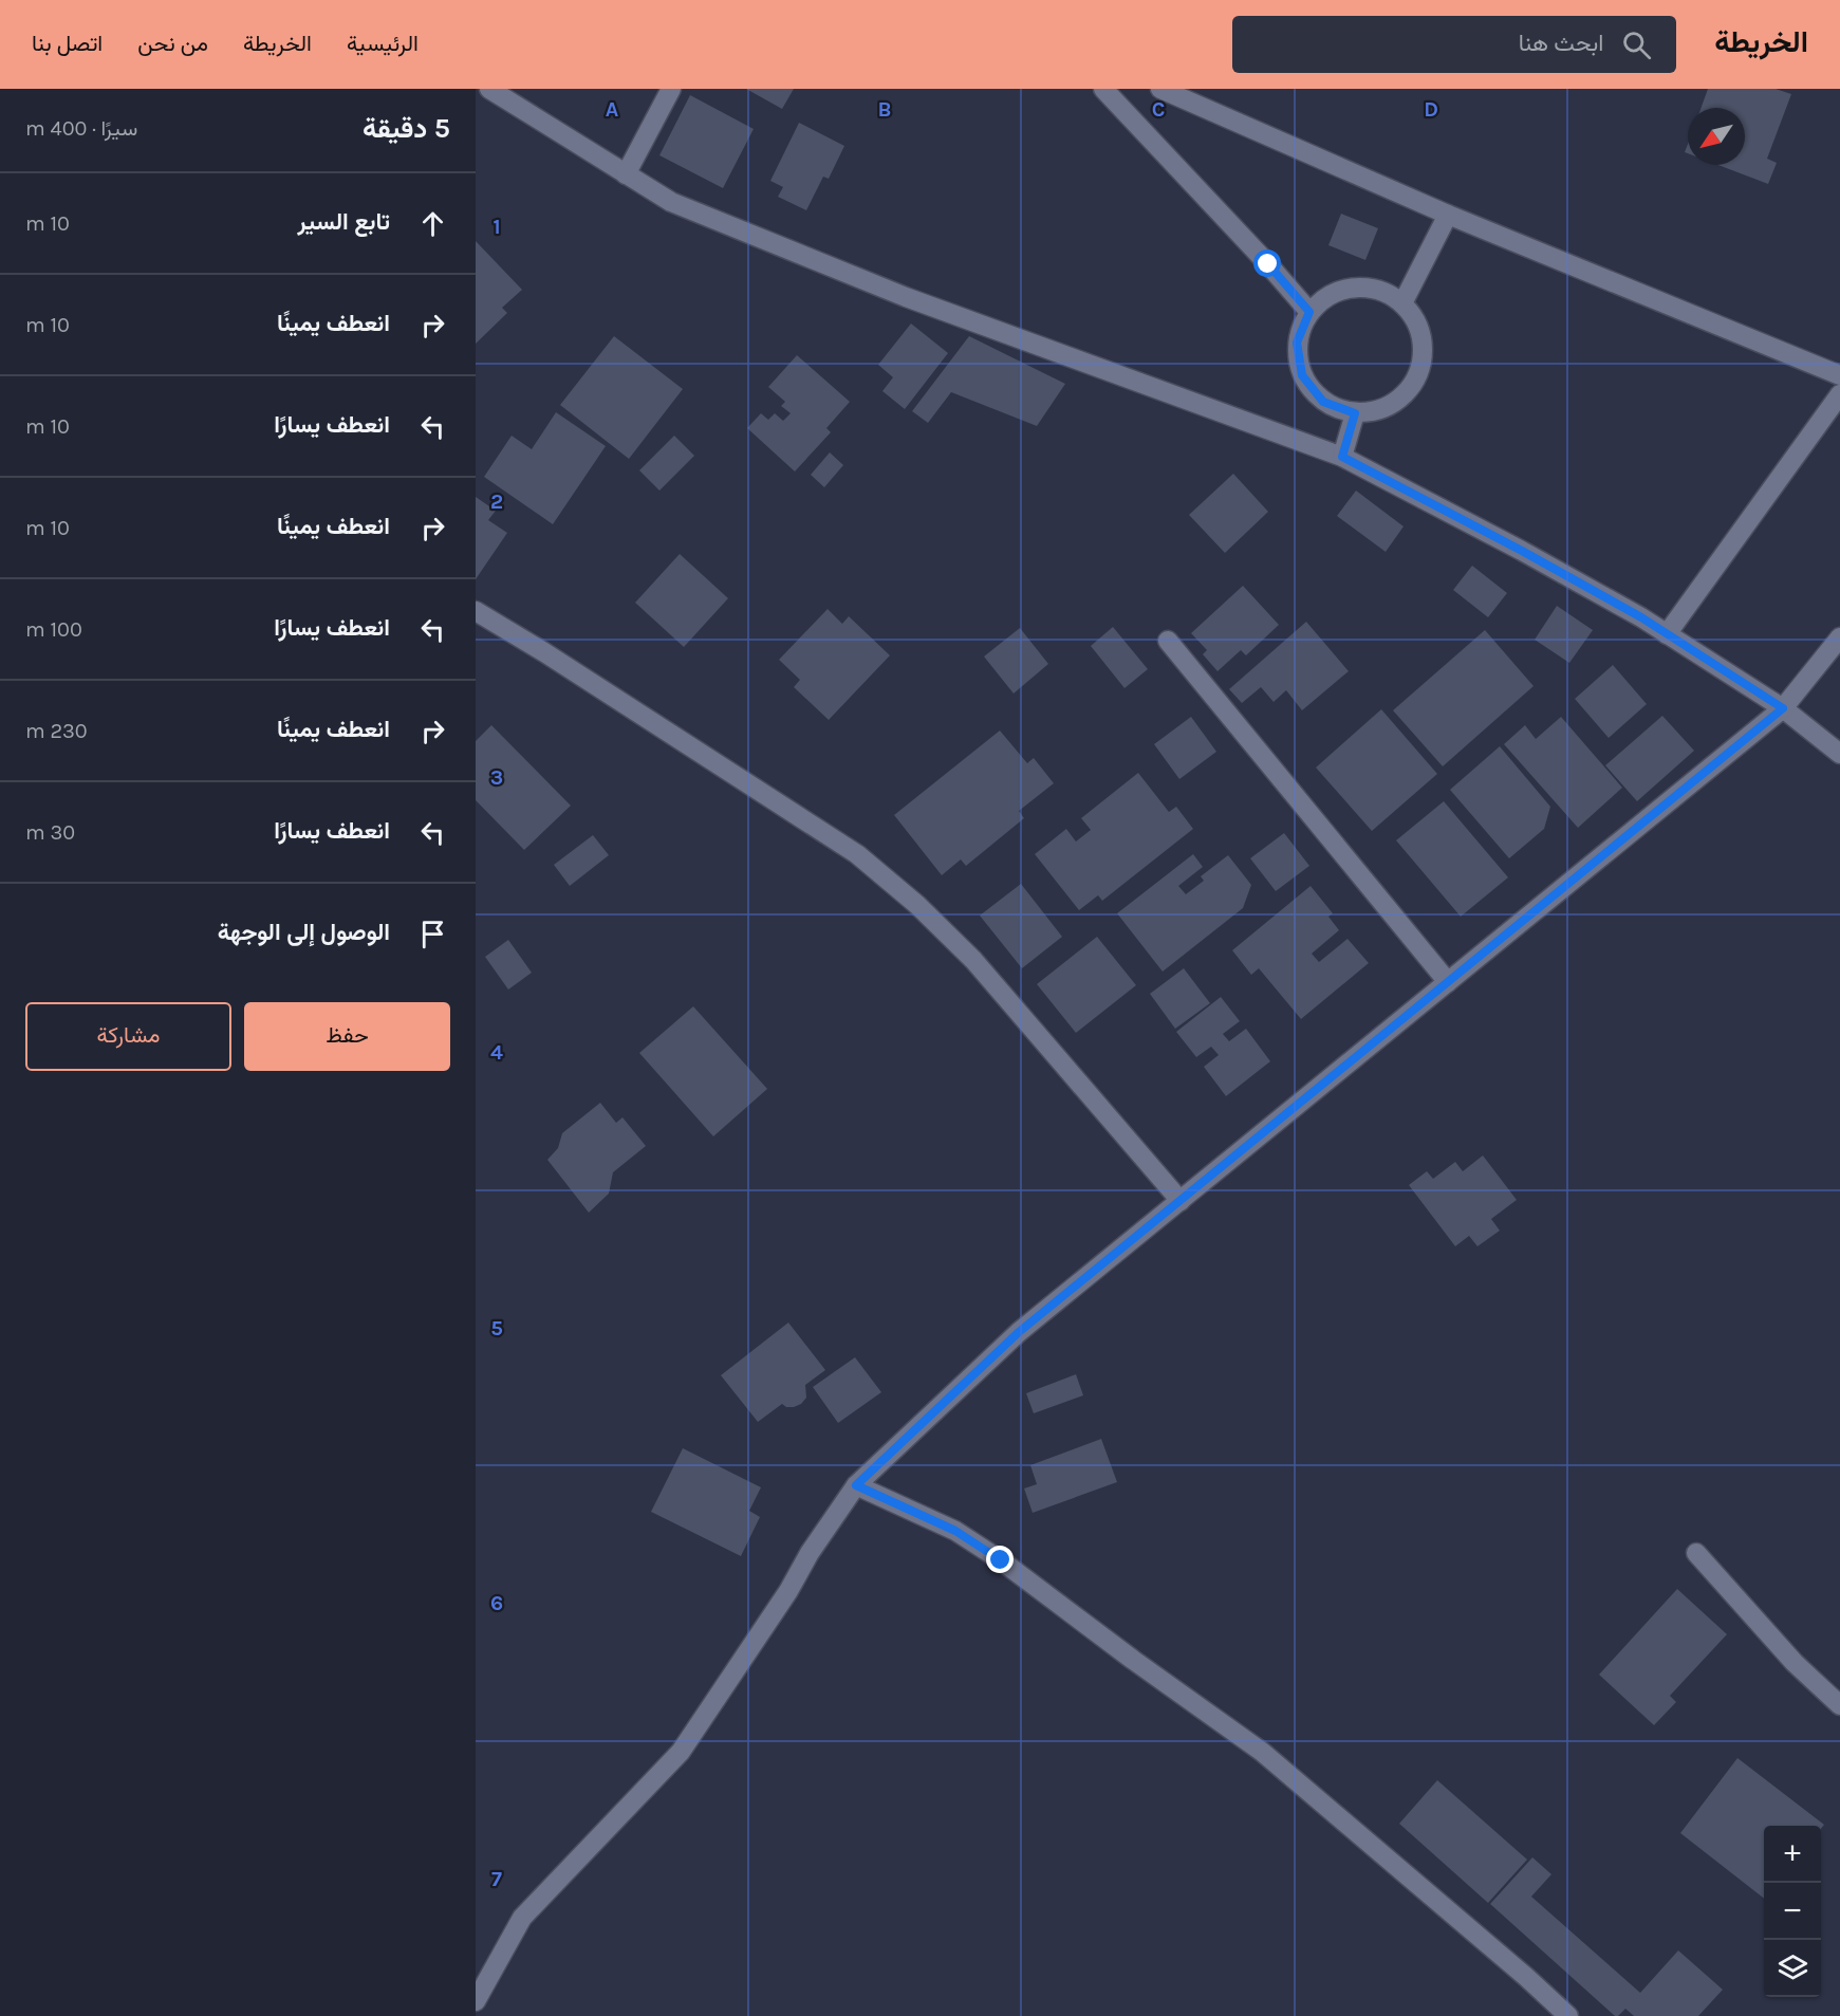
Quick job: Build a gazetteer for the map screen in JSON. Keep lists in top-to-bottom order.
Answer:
{
  "north": "bottom left",
  "page": {
    "header": "الخريطة",
    "search": "ابحث هنا",
    "nav": [
      "الرئيسية",
      "الخريطة",
      "من نحن",
      "اتصل بنا"
    ],
    "heading": ["5 دقيقة", "سيرًا · 400 m"],
    "list": [
      ["تابع السير", "10 m"],
      ["انعطف يمينًا", "10 m"],
      ["انعطف يسارًا", "10 m"],
      ["انعطف يمينًا", "10 m"],
      ["انعطف يسارًا", "100 m"],
      ["انعطف يمينًا", "230 m"],
      ["انعطف يسارًا", "30 m"],
      "الوصول إلى الوجهة"
    ],
    "buttons": ["حفظ", "مشاركة"],
    "map_buttons": ["+", "−"]
  },
  "grid": {
    "columns": [
      "A",
      "B",
      "C",
      "D"
    ],
    "rows": [
      "1",
      "2",
      "3",
      "4",
      "5",
      "6",
      "7"
    ]
  }
}
